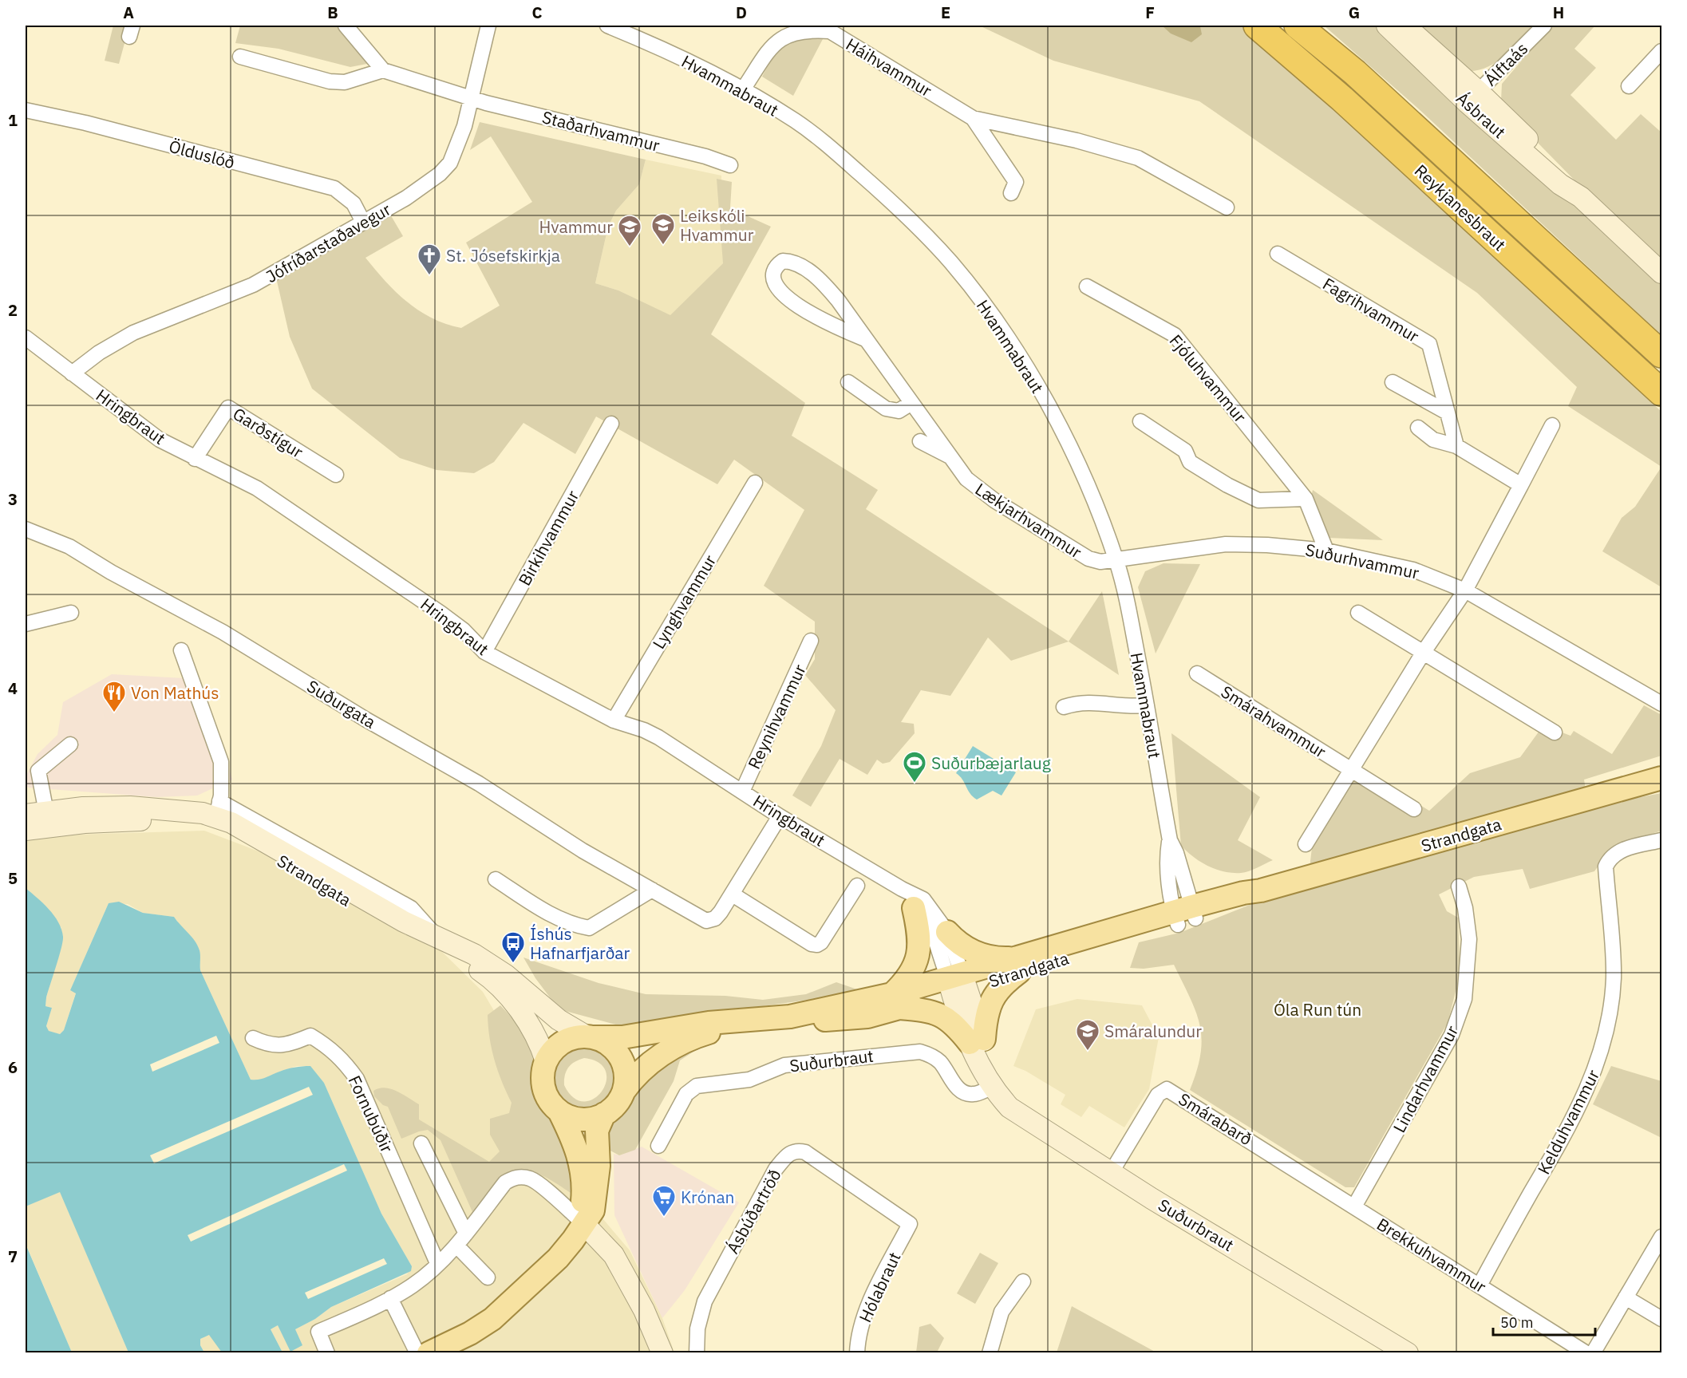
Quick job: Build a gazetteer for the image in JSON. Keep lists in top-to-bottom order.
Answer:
{
  "streets": {
    "highway": ["Reykjanesbraut"],
    "main road": ["Ásbraut", "Strandgata", "Suðurbraut"],
    "street": [
      "Álftaás",
      "Háihvammur",
      "Hvammabraut",
      "Staðarhvammur",
      "Ölduslóð",
      "Jófríðarstaðavegur",
      "Fagrihvammur",
      "Fjóluhvammur",
      "Hringbraut",
      "Garðstígur",
      "Lækjarhvammur",
      "Birkihvammur",
      "Suðurhvammur",
      "Lynghvammur",
      "Suðurgata",
      "Reynihvammur",
      "Smárahvammur",
      "Lindarhvammur",
      "Fornubúðir",
      "Smárabarð",
      "Kelduhvammur",
      "Ásbúðartröð",
      "Brekkuhvammur",
      "Hólabraut"
    ]
  },
  "crossings": [
    ["Álftaás", "Ásbraut"],
    ["Háihvammur", "Hvammabraut"],
    ["Hvammabraut", "Lækjarhvammur"],
    ["Hvammabraut", "Suðurhvammur"],
    ["Hvammabraut", "Strandgata"],
    ["Staðarhvammur", "Jófríðarstaðavegur"],
    ["Ölduslóð", "Jófríðarstaðavegur"],
    ["Jófríðarstaðavegur", "Hringbraut"],
    ["Fjóluhvammur", "Suðurhvammur"],
    ["Hringbraut", "Garðstígur"],
    ["Hringbraut", "Birkihvammur"],
    ["Hringbraut", "Lynghvammur"],
    ["Hringbraut", "Suðurgata"],
    ["Hringbraut", "Reynihvammur"],
    ["Hringbraut", "Strandgata"],
    ["Lækjarhvammur", "Suðurhvammur"],
    ["Suðurbraut", "Smárabarð"],
    ["Lindarhvammur", "Brekkuhvammur"],
    ["Smárabarð", "Brekkuhvammur"],
    ["Kelduhvammur", "Brekkuhvammur"],
    ["Ásbúðartröð", "Hólabraut"]
  ],
  "parks": ["Óla Run tún"],
  "places": {
    "school or university": ["Leikskóli Hvammur", "Hvammur", "Smáralundur"],
    "church": ["St. Jósefskirkja"],
    "restaurant": ["Von Mathús"],
    "sports": ["Suðurbæjarlaug"],
    "bus stop": ["Íshús Hafnarfjarðar"],
    "supermarket": ["Krónan"]
  },
  "scale_bar": "50 m",
  "grid": {
    "columns": [
      "A",
      "B",
      "C",
      "D",
      "E",
      "F",
      "G",
      "H"
    ],
    "rows": [
      "1",
      "2",
      "3",
      "4",
      "5",
      "6",
      "7"
    ]
  }
}
